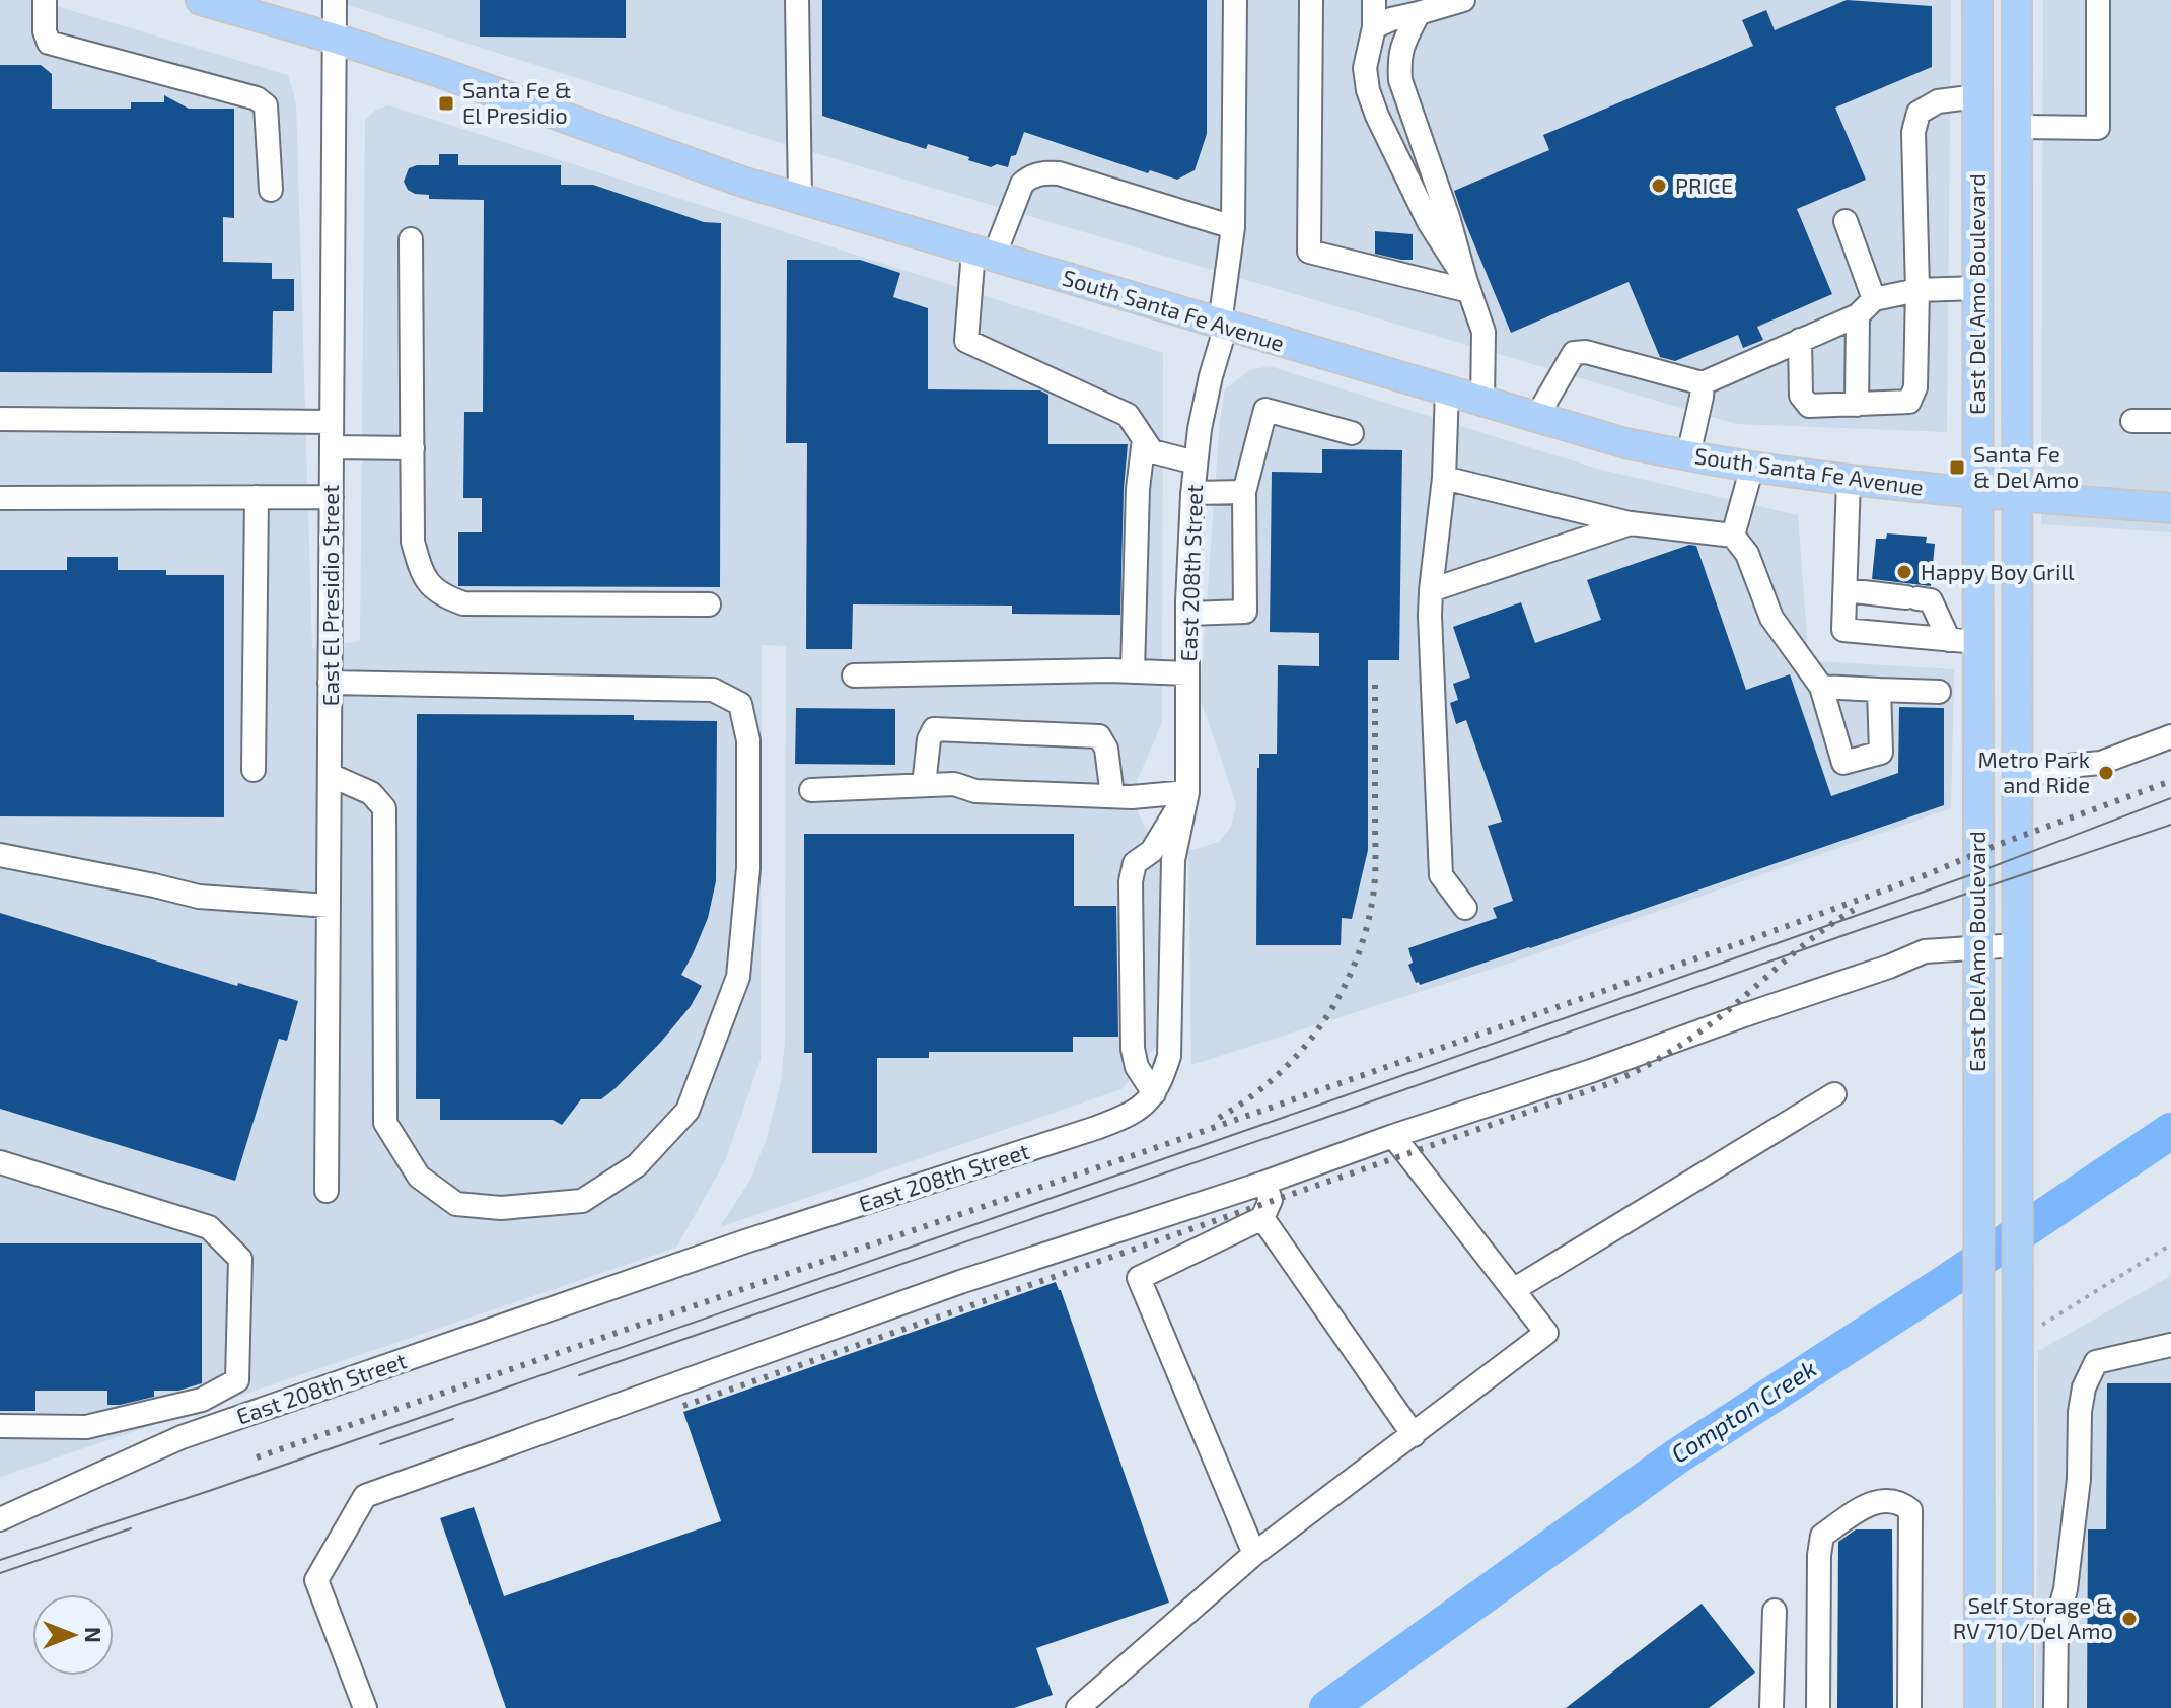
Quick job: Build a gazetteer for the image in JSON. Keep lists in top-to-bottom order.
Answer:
{
  "streets": {
    "main road": ["East Del Amo Boulevard", "South Santa Fe Avenue"],
    "street": ["East 208th Street", "East El Presidio Street"]
  },
  "crossings": [
    ["East Del Amo Boulevard", "South Santa Fe Avenue"],
    ["South Santa Fe Avenue", "East 208th Street"],
    ["South Santa Fe Avenue", "East El Presidio Street"]
  ],
  "water": ["Compton Creek"],
  "places": {
    "transit": ["Santa Fe & El Presidio", "Santa Fe & Del Amo"],
    "other": [
      "PRICE",
      "Happy Boy Grill",
      "Metro Park and Ride",
      "Self Storage & RV 710/Del Amo"
    ]
  },
  "north": "right"
}
